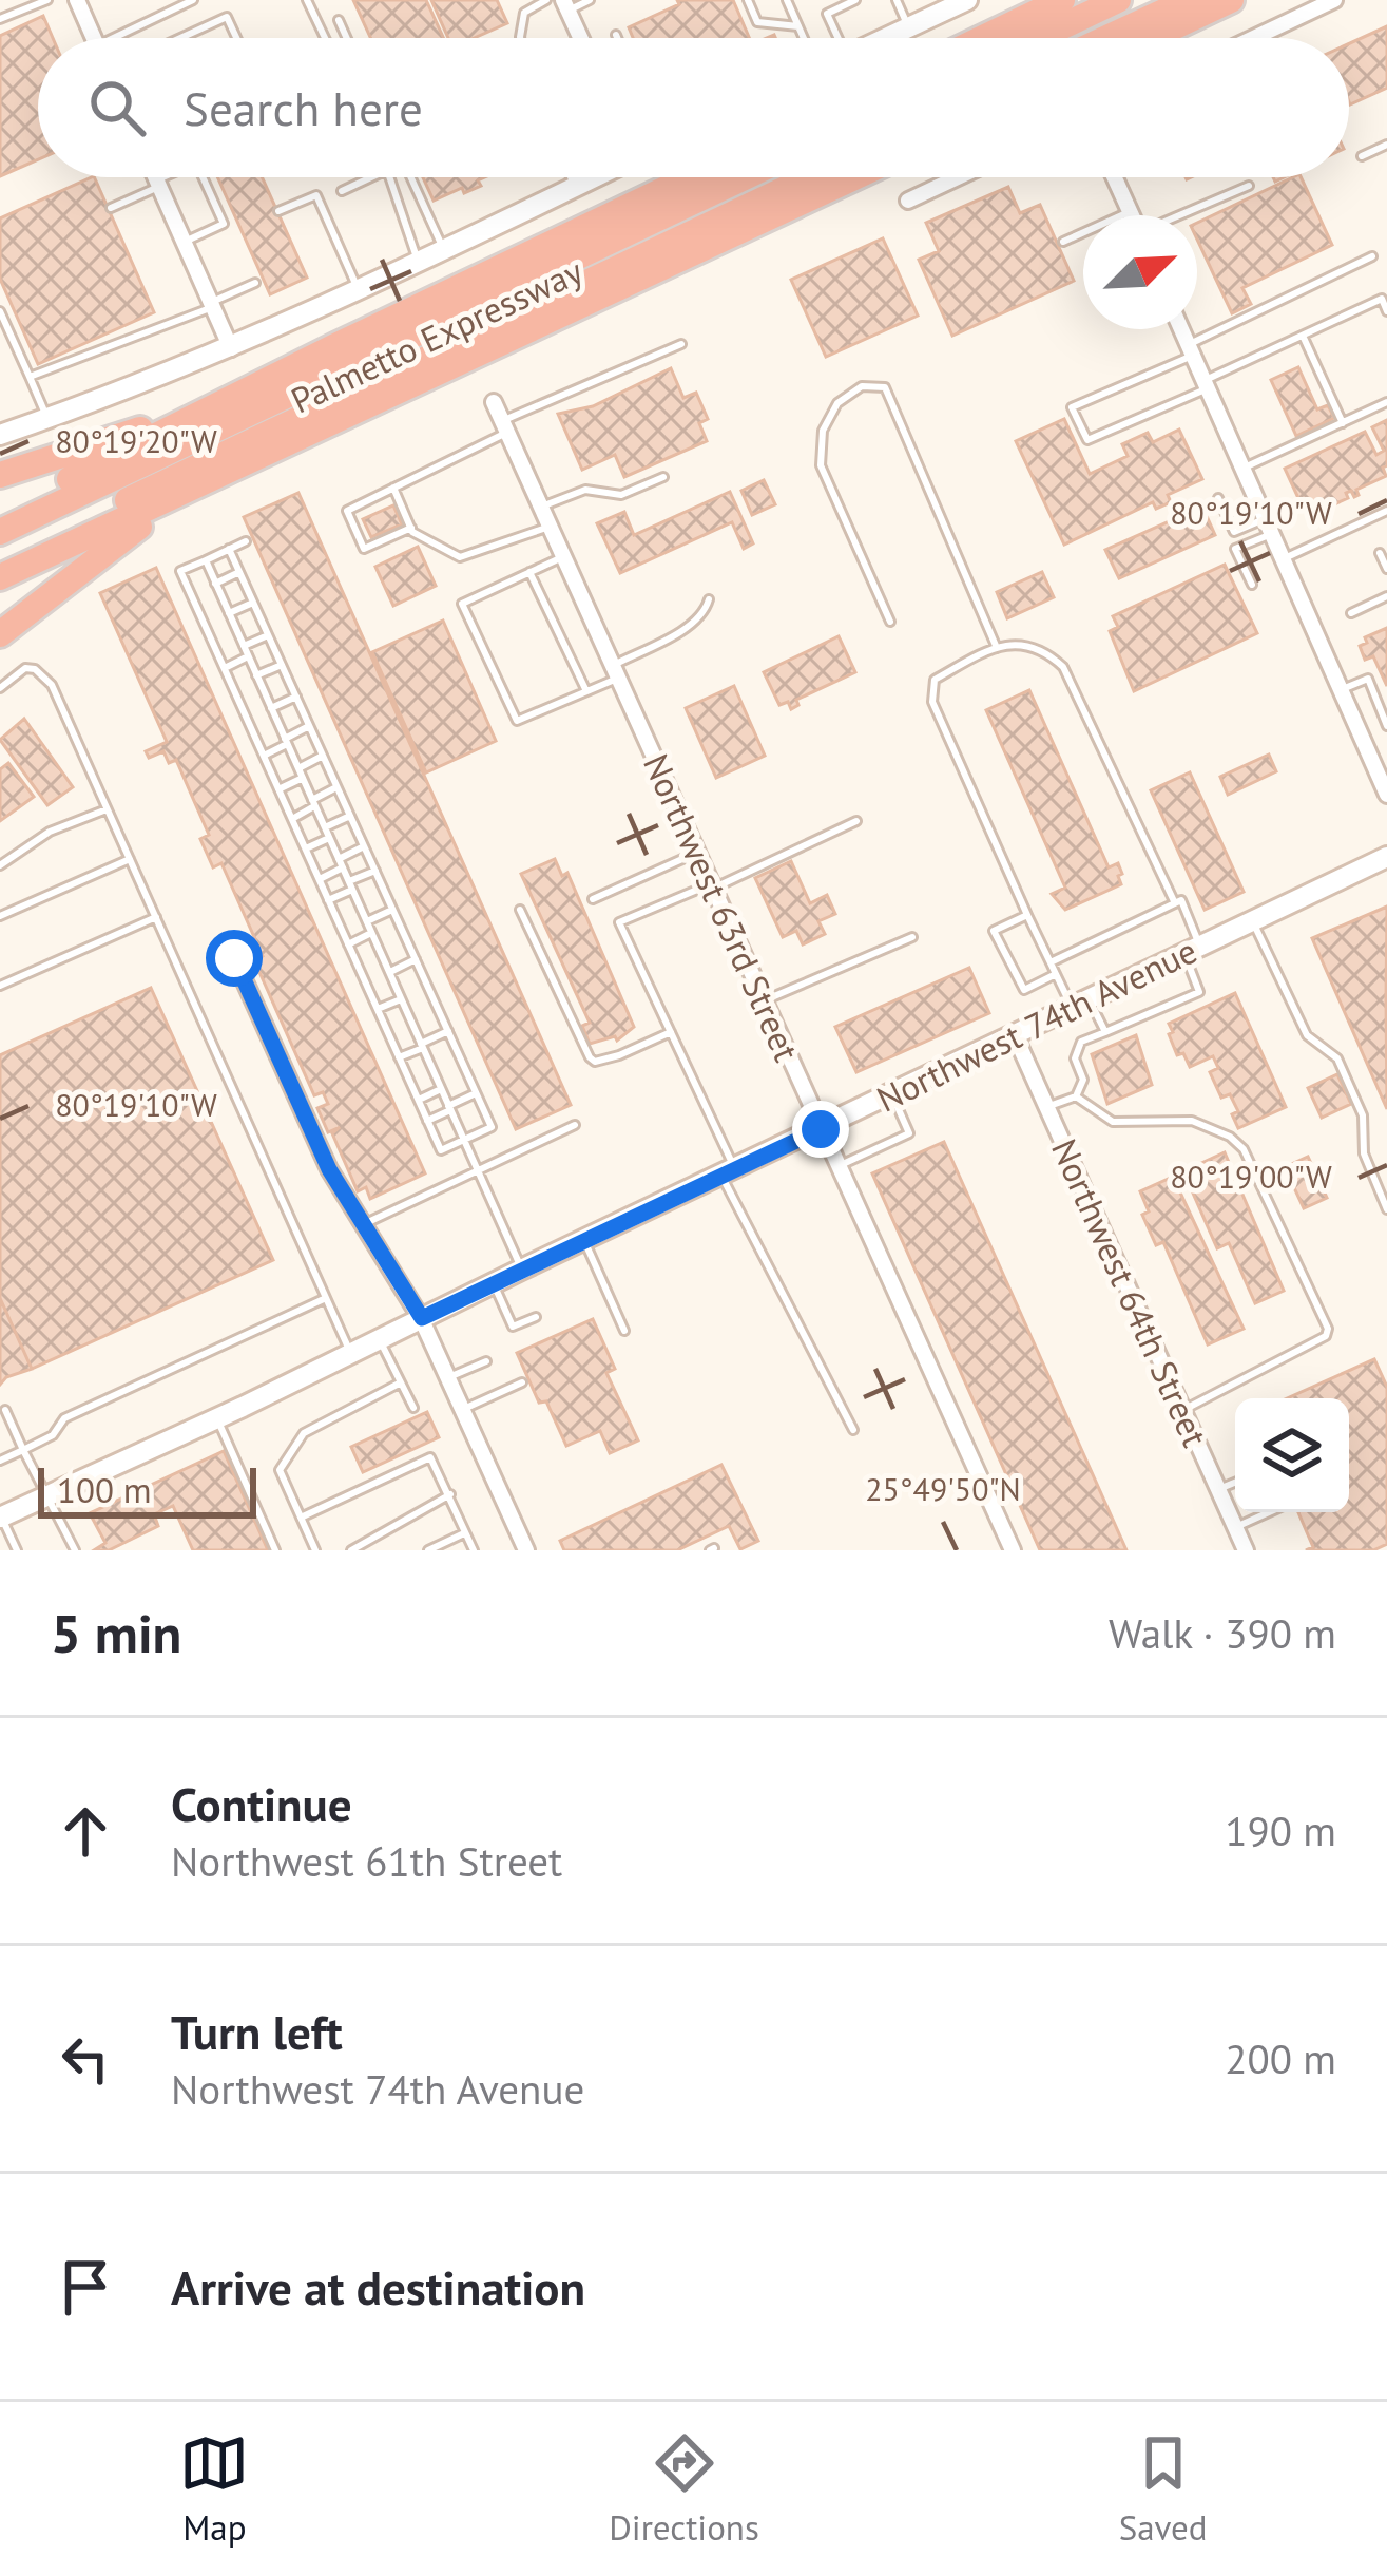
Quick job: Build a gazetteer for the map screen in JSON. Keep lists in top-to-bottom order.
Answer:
{
  "streets": {
    "highway": ["Palmetto Expressway"],
    "street": ["Northwest 63rd Street", "Northwest 74th Avenue", "Northwest 64th Street"]
  },
  "crossings": [
    ["Northwest 63rd Street", "Northwest 74th Avenue"],
    ["Northwest 74th Avenue", "Northwest 64th Street"]
  ],
  "scale_bar": "100 m",
  "north": "top right",
  "page": {
    "search": "Search here",
    "scale": "100 m",
    "heading": ["5 min", "Walk · 390 m"],
    "list": [
      ["Continue", "Northwest 61th Street", "190 m"],
      ["Turn left", "Northwest 74th Avenue", "200 m"],
      "Arrive at destination"
    ],
    "nav": ["Map", "Directions", "Saved"]
  },
  "coordinates": [
    "80°19'20\"W",
    "80°19'10\"W",
    "80°19'00\"W",
    "25°49'50\"N"
  ]
}
